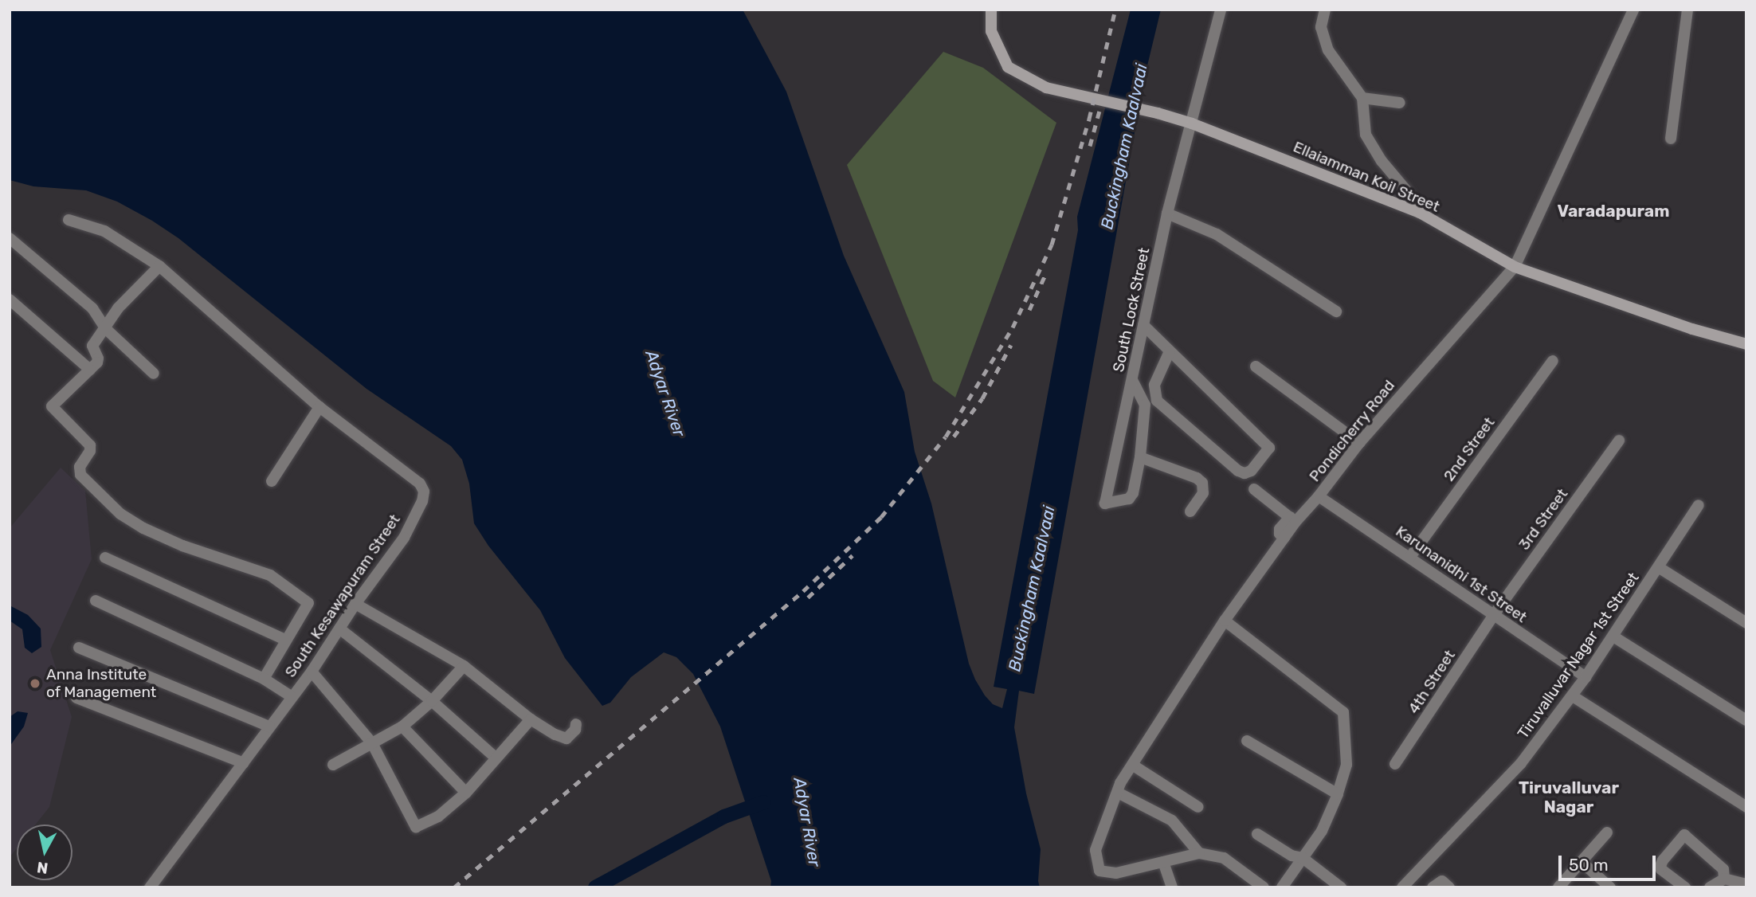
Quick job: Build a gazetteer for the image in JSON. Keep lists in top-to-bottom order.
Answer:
{
  "streets": {
    "street": [
      "Ellaiamman Koil Street",
      "South Lock Street",
      "Pondicherry Road",
      "2nd Street",
      "3rd Street",
      "Karunanidhi 1st Street",
      "South Kesawapuram Street",
      "Tiruvalluvar Nagar 1st Street",
      "4th Street"
    ]
  },
  "crossings": [
    ["Ellaiamman Koil Street", "South Lock Street"],
    ["Ellaiamman Koil Street", "Pondicherry Road"],
    ["Pondicherry Road", "Karunanidhi 1st Street"],
    ["2nd Street", "Karunanidhi 1st Street"],
    ["3rd Street", "Karunanidhi 1st Street"],
    ["3rd Street", "4th Street"],
    ["Karunanidhi 1st Street", "Tiruvalluvar Nagar 1st Street"],
    ["Karunanidhi 1st Street", "4th Street"]
  ],
  "districts": ["Varadapuram", "Tiruvalluvar Nagar"],
  "water": ["Buckingham Kaalvaai", "Adyar River"],
  "places": ["Anna Institute of Management"],
  "scale_bar": "50 m",
  "north": "bottom"
}
